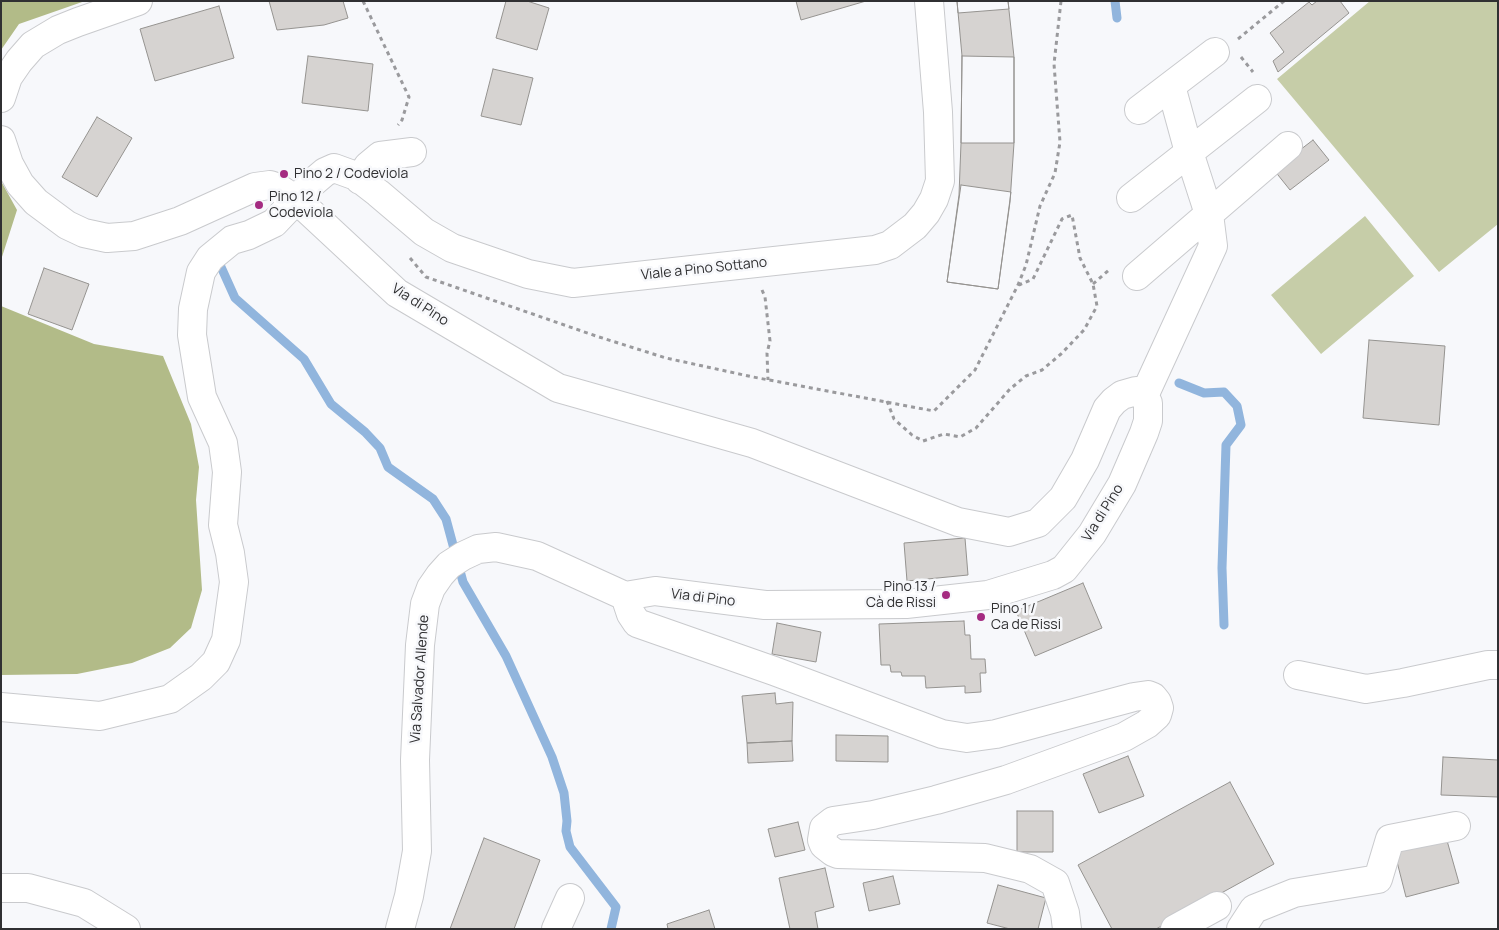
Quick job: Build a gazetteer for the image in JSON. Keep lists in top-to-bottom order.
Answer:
{
  "streets": {
    "street": ["Viale a Pino Sottano", "Via di Pino", "Via Salvador Allende"]
  },
  "crossings": [
    ["Viale a Pino Sottano", "Via di Pino"],
    ["Via di Pino", "Via Salvador Allende"]
  ],
  "places": [
    "Pino 2 / Codeviola",
    "Pino 12 / Codeviola",
    "Pino 13 / Cà de Rissi",
    "Pino 1 / Ca de Rissi"
  ]
}
